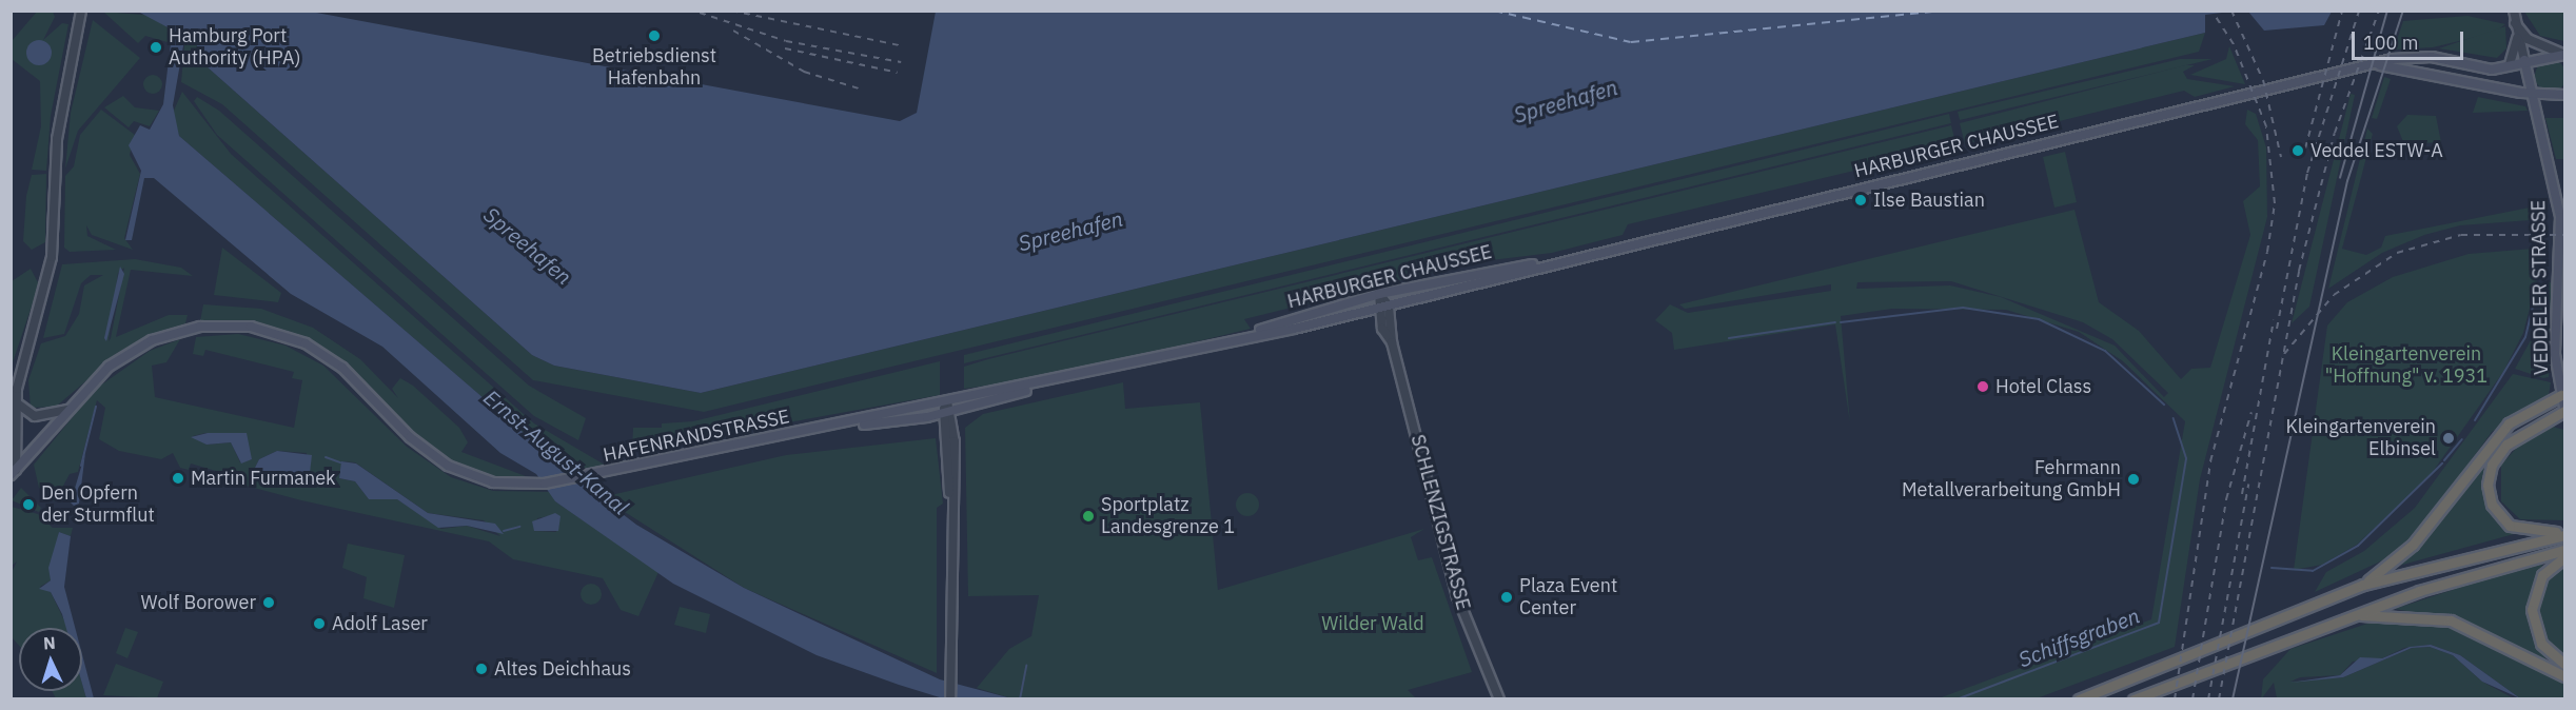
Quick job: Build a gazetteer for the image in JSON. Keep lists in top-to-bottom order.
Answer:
{
  "streets": {
    "main road": ["HARBURGER CHAUSSEE", "VEDDELER STRASSE", "HAFENRANDSTRASSE"],
    "street": ["SCHLENZIGSTRASSE"]
  },
  "crossings": [
    ["HARBURGER CHAUSSEE", "VEDDELER STRASSE"],
    ["HARBURGER CHAUSSEE", "HAFENRANDSTRASSE"],
    ["HARBURGER CHAUSSEE", "SCHLENZIGSTRASSE"]
  ],
  "water": ["Spreehafen", "Ernst-August-Kanal", "Schiffsgraben"],
  "parks": ["Kleingartenverein \"Hoffnung\" v. 1931", "Wilder Wald"],
  "places": [
    "Betriebsdienst Hafenbahn",
    "Hamburg Port Authority (HPA)",
    "Veddel ESTW-A",
    "Ilse Baustian",
    "Hotel Class",
    "Kleingartenverein Elbinsel",
    "Martin Furmanek",
    "Fehrmann Metallverarbeitung GmbH",
    "Den Opfern der Sturmflut",
    "Sportplatz Landesgrenze 1",
    "Plaza Event Center",
    "Wolf Borower",
    "Adolf Laser",
    "Altes Deichhaus"
  ],
  "scale_bar": "100 m",
  "north": "top"
}
